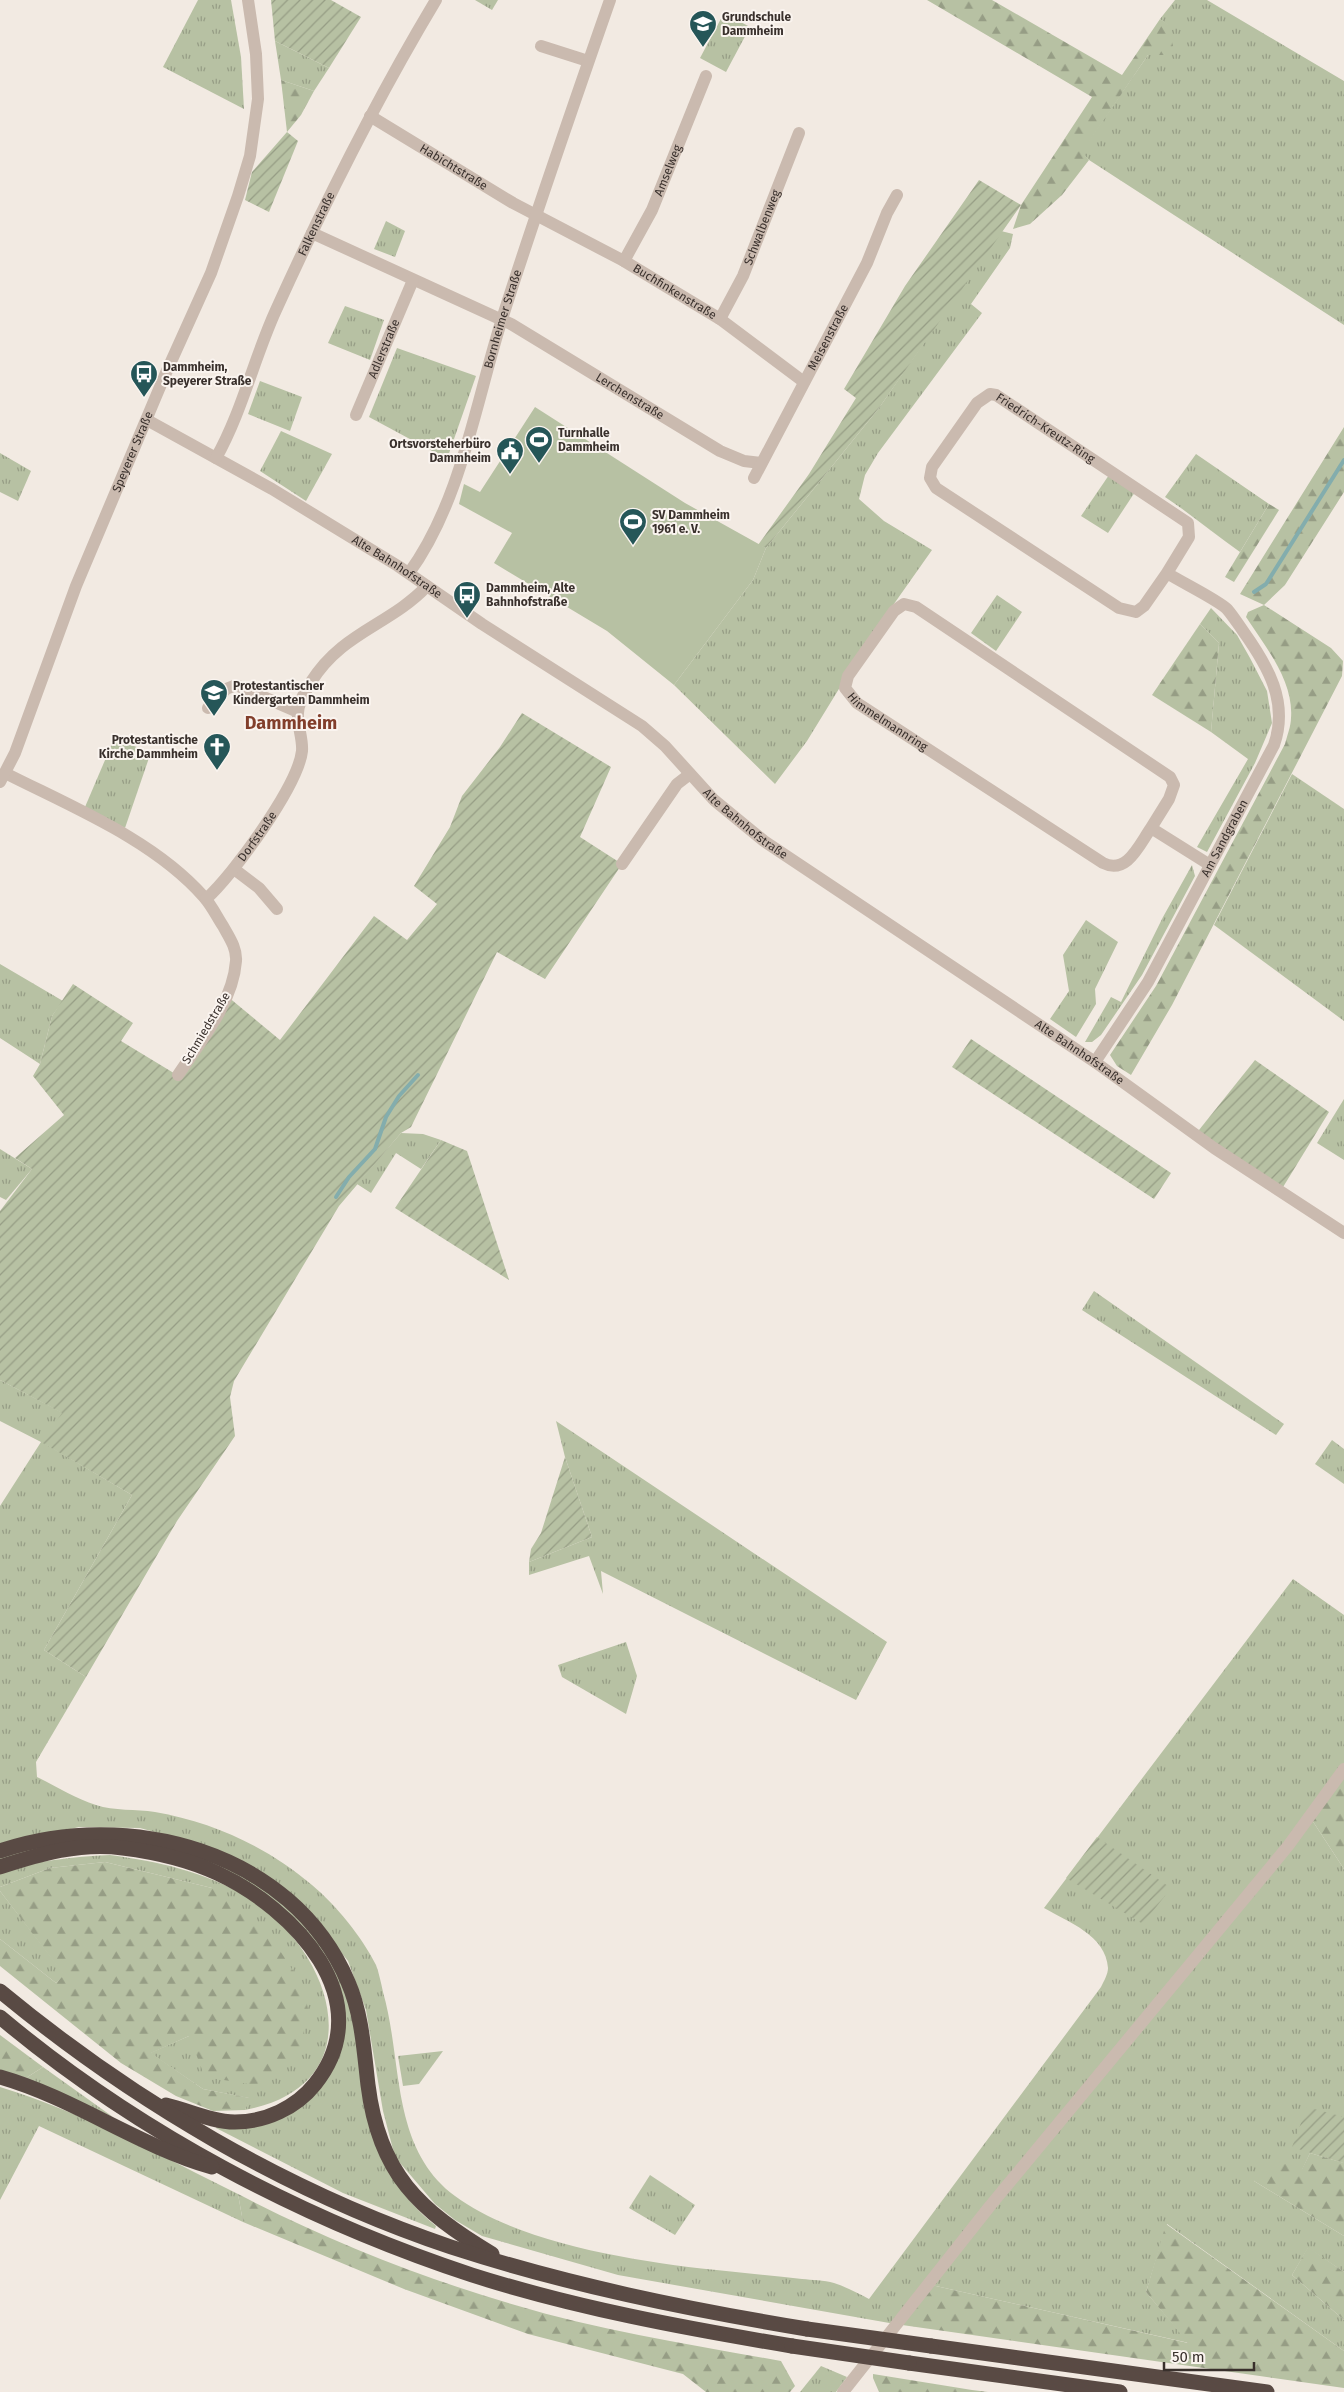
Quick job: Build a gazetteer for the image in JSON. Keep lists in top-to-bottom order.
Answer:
{
  "streets": {
    "street": [
      "Habichtstraße",
      "Amselweg",
      "Falkenstraße",
      "Schwalbenweg",
      "Buchfinkenstraße",
      "Bornheimer Straße",
      "Meisenstraße",
      "Adlerstraße",
      "Lerchenstraße",
      "Friedrich-Kreutz-Ring",
      "Speyerer Straße",
      "Alte Bahnhofstraße",
      "Himmelmannring",
      "Dorfstraße",
      "Am Sandgraben",
      "Schmiedstraße"
    ]
  },
  "crossings": [
    ["Habichtstraße", "Falkenstraße"],
    ["Habichtstraße", "Buchfinkenstraße"],
    ["Habichtstraße", "Bornheimer Straße"],
    ["Amselweg", "Buchfinkenstraße"],
    ["Falkenstraße", "Alte Bahnhofstraße"],
    ["Schwalbenweg", "Buchfinkenstraße"],
    ["Buchfinkenstraße", "Bornheimer Straße"],
    ["Buchfinkenstraße", "Meisenstraße"],
    ["Bornheimer Straße", "Lerchenstraße"],
    ["Bornheimer Straße", "Alte Bahnhofstraße"],
    ["Meisenstraße", "Lerchenstraße"],
    ["Friedrich-Kreutz-Ring", "Am Sandgraben"],
    ["Speyerer Straße", "Alte Bahnhofstraße"],
    ["Alte Bahnhofstraße", "Am Sandgraben"],
    ["Dorfstraße", "Schmiedstraße"]
  ],
  "districts": ["Dammheim"],
  "places": {
    "school or university": ["Grundschule Dammheim", "Protestantischer Kindergarten Dammheim"],
    "bus stop": ["Dammheim, Speyerer Straße", "Dammheim, Alte Bahnhofstraße"],
    "sports": ["Turnhalle Dammheim", "SV Dammheim 1961 e. V."],
    "public building": ["Ortsvorsteherbüro Dammheim"],
    "church": ["Protestantische Kirche Dammheim"]
  },
  "scale_bar": "50 m"
}
